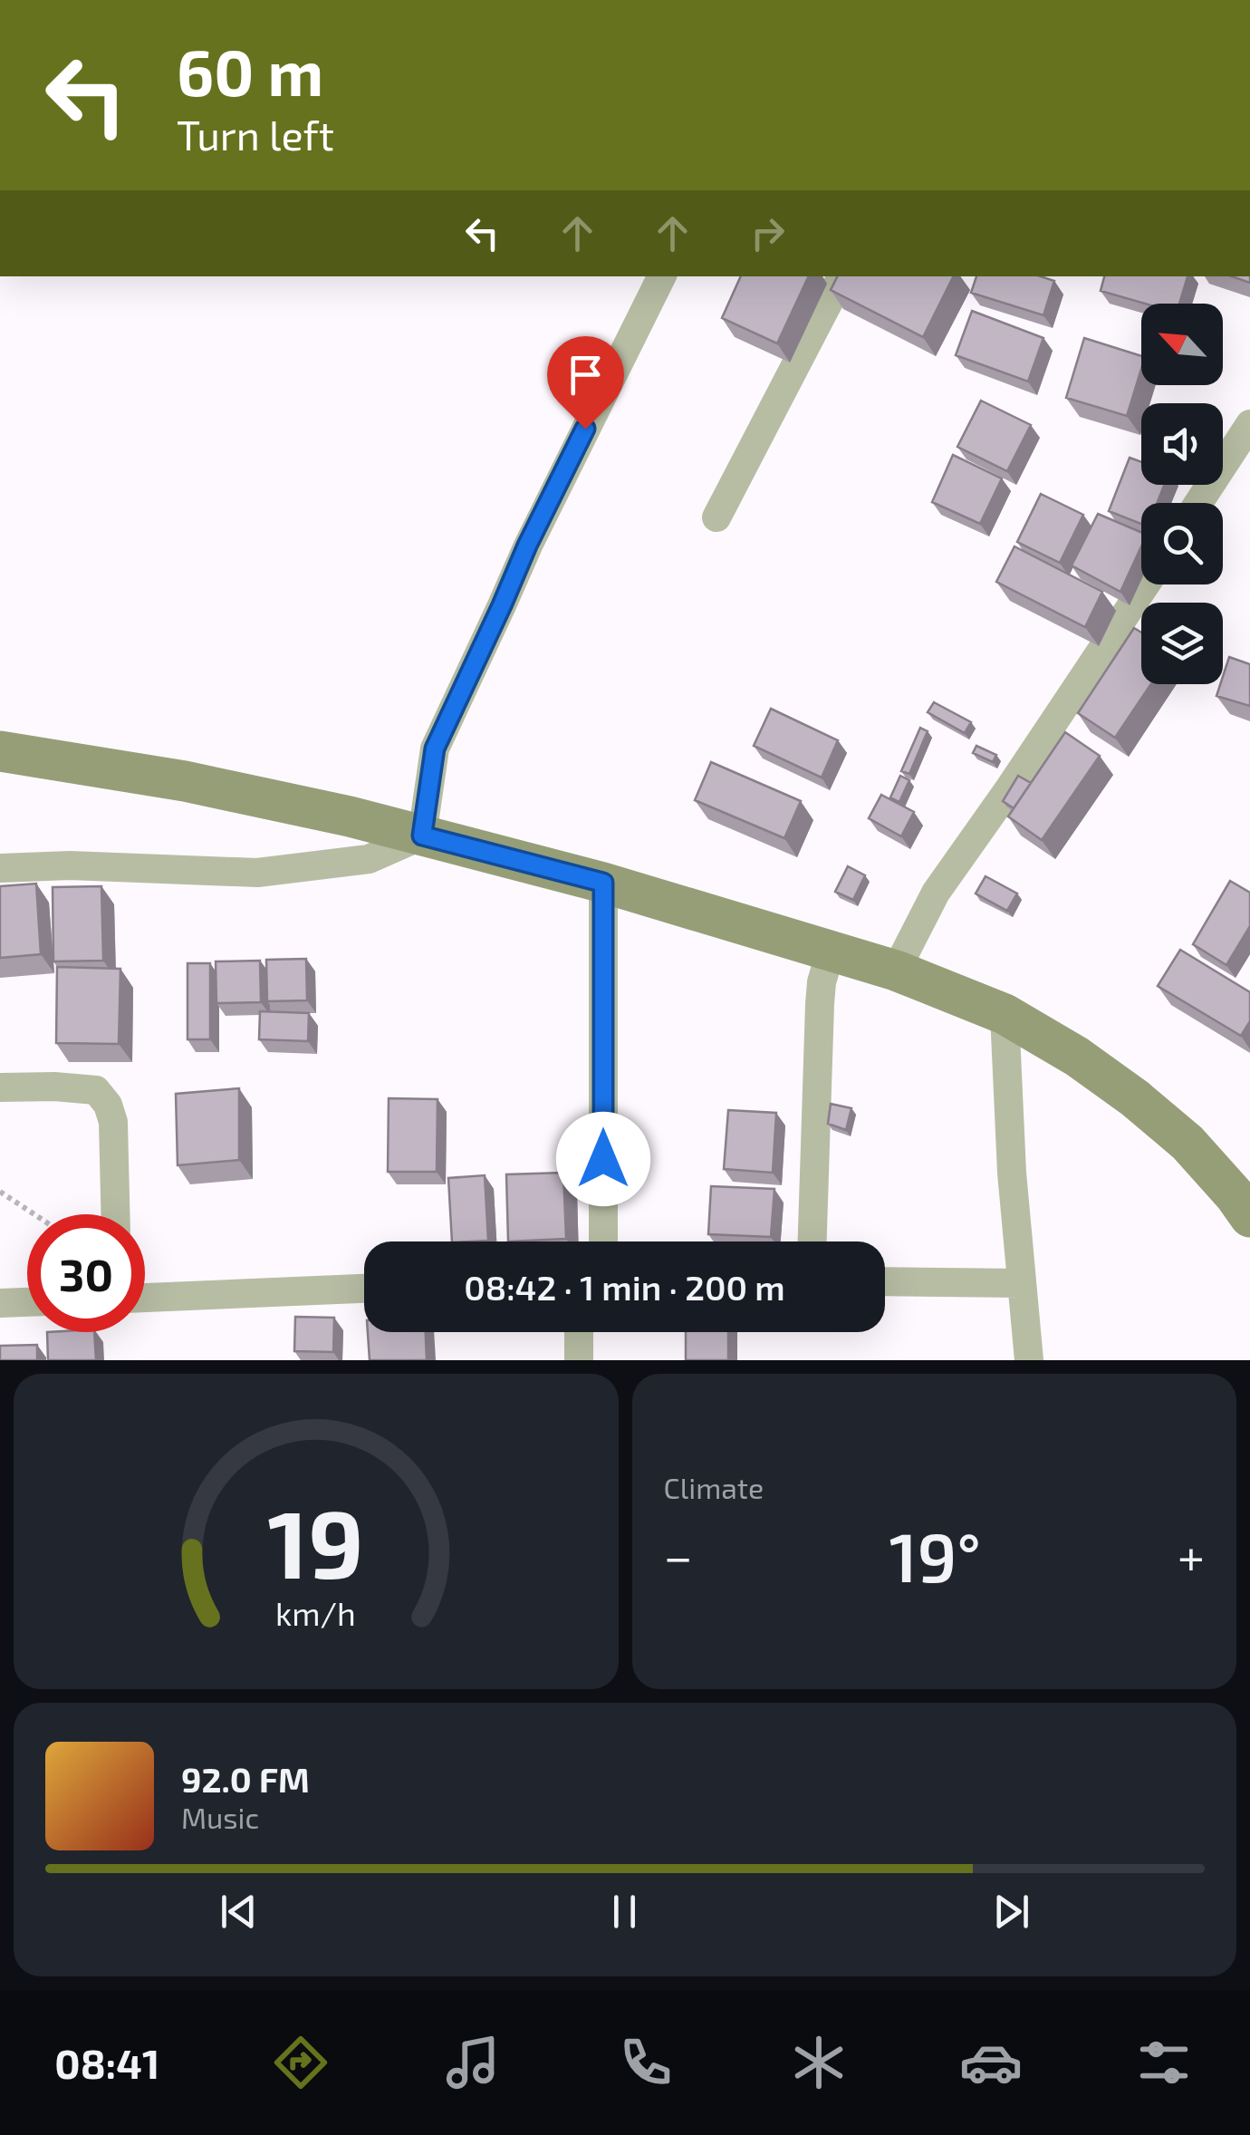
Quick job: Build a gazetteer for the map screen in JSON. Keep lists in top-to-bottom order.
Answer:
{
  "north": "top left",
  "page": {
    "turn": ["60 m", "Turn left"],
    "limit": "30",
    "trip": "08:42 · 1 min · 200 m",
    "tile": "Climate",
    "heat": ["−", "19°", "+"],
    "song": ["92.0 FM", "Music"],
    "tabs": "08:41",
    "gauge": ["19", "km/h"]
  }
}
